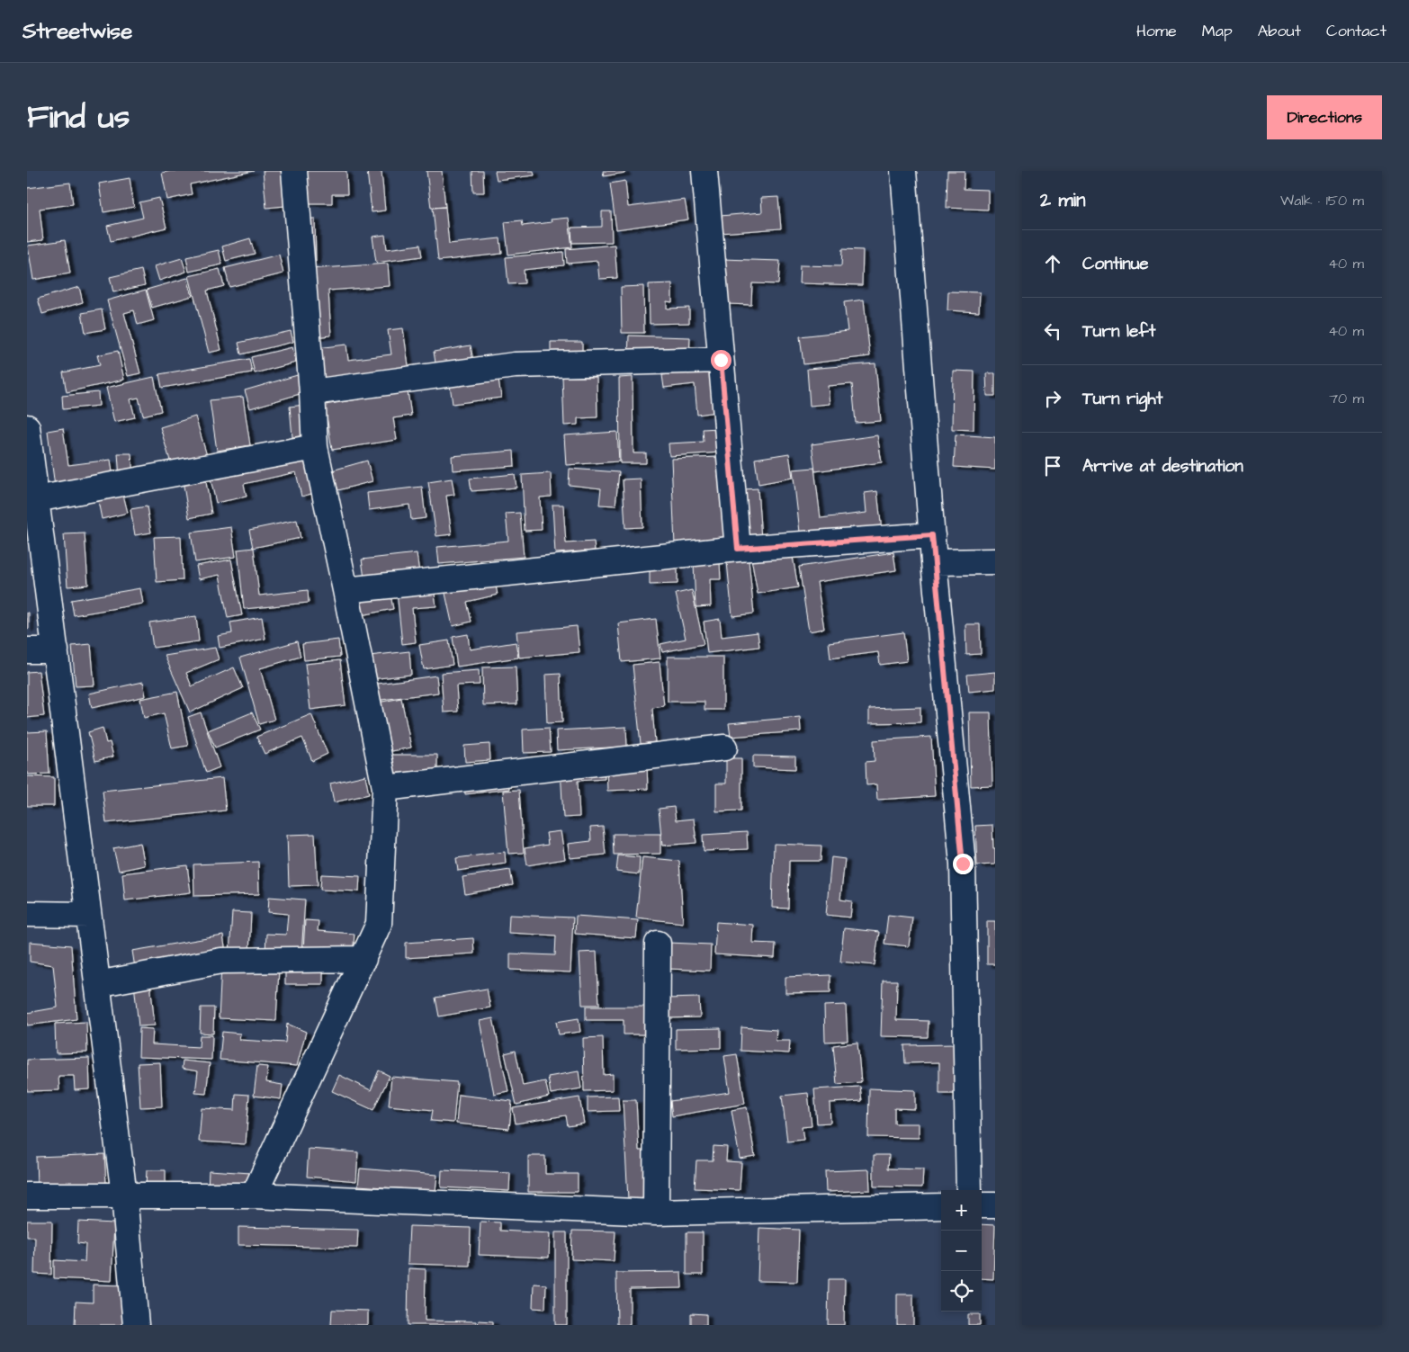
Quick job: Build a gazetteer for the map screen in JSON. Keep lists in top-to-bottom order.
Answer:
{
  "page": {
    "header": "Streetwise",
    "nav": [
      "Home",
      "Map",
      "About",
      "Contact"
    ],
    "title": "Find us",
    "buttons": "Directions",
    "heading": ["2 min", "Walk · 150 m"],
    "list": [
      ["Continue", "40 m"],
      ["Turn left", "40 m"],
      ["Turn right", "70 m"],
      "Arrive at destination"
    ],
    "map_buttons": ["+", "−"]
  }
}
